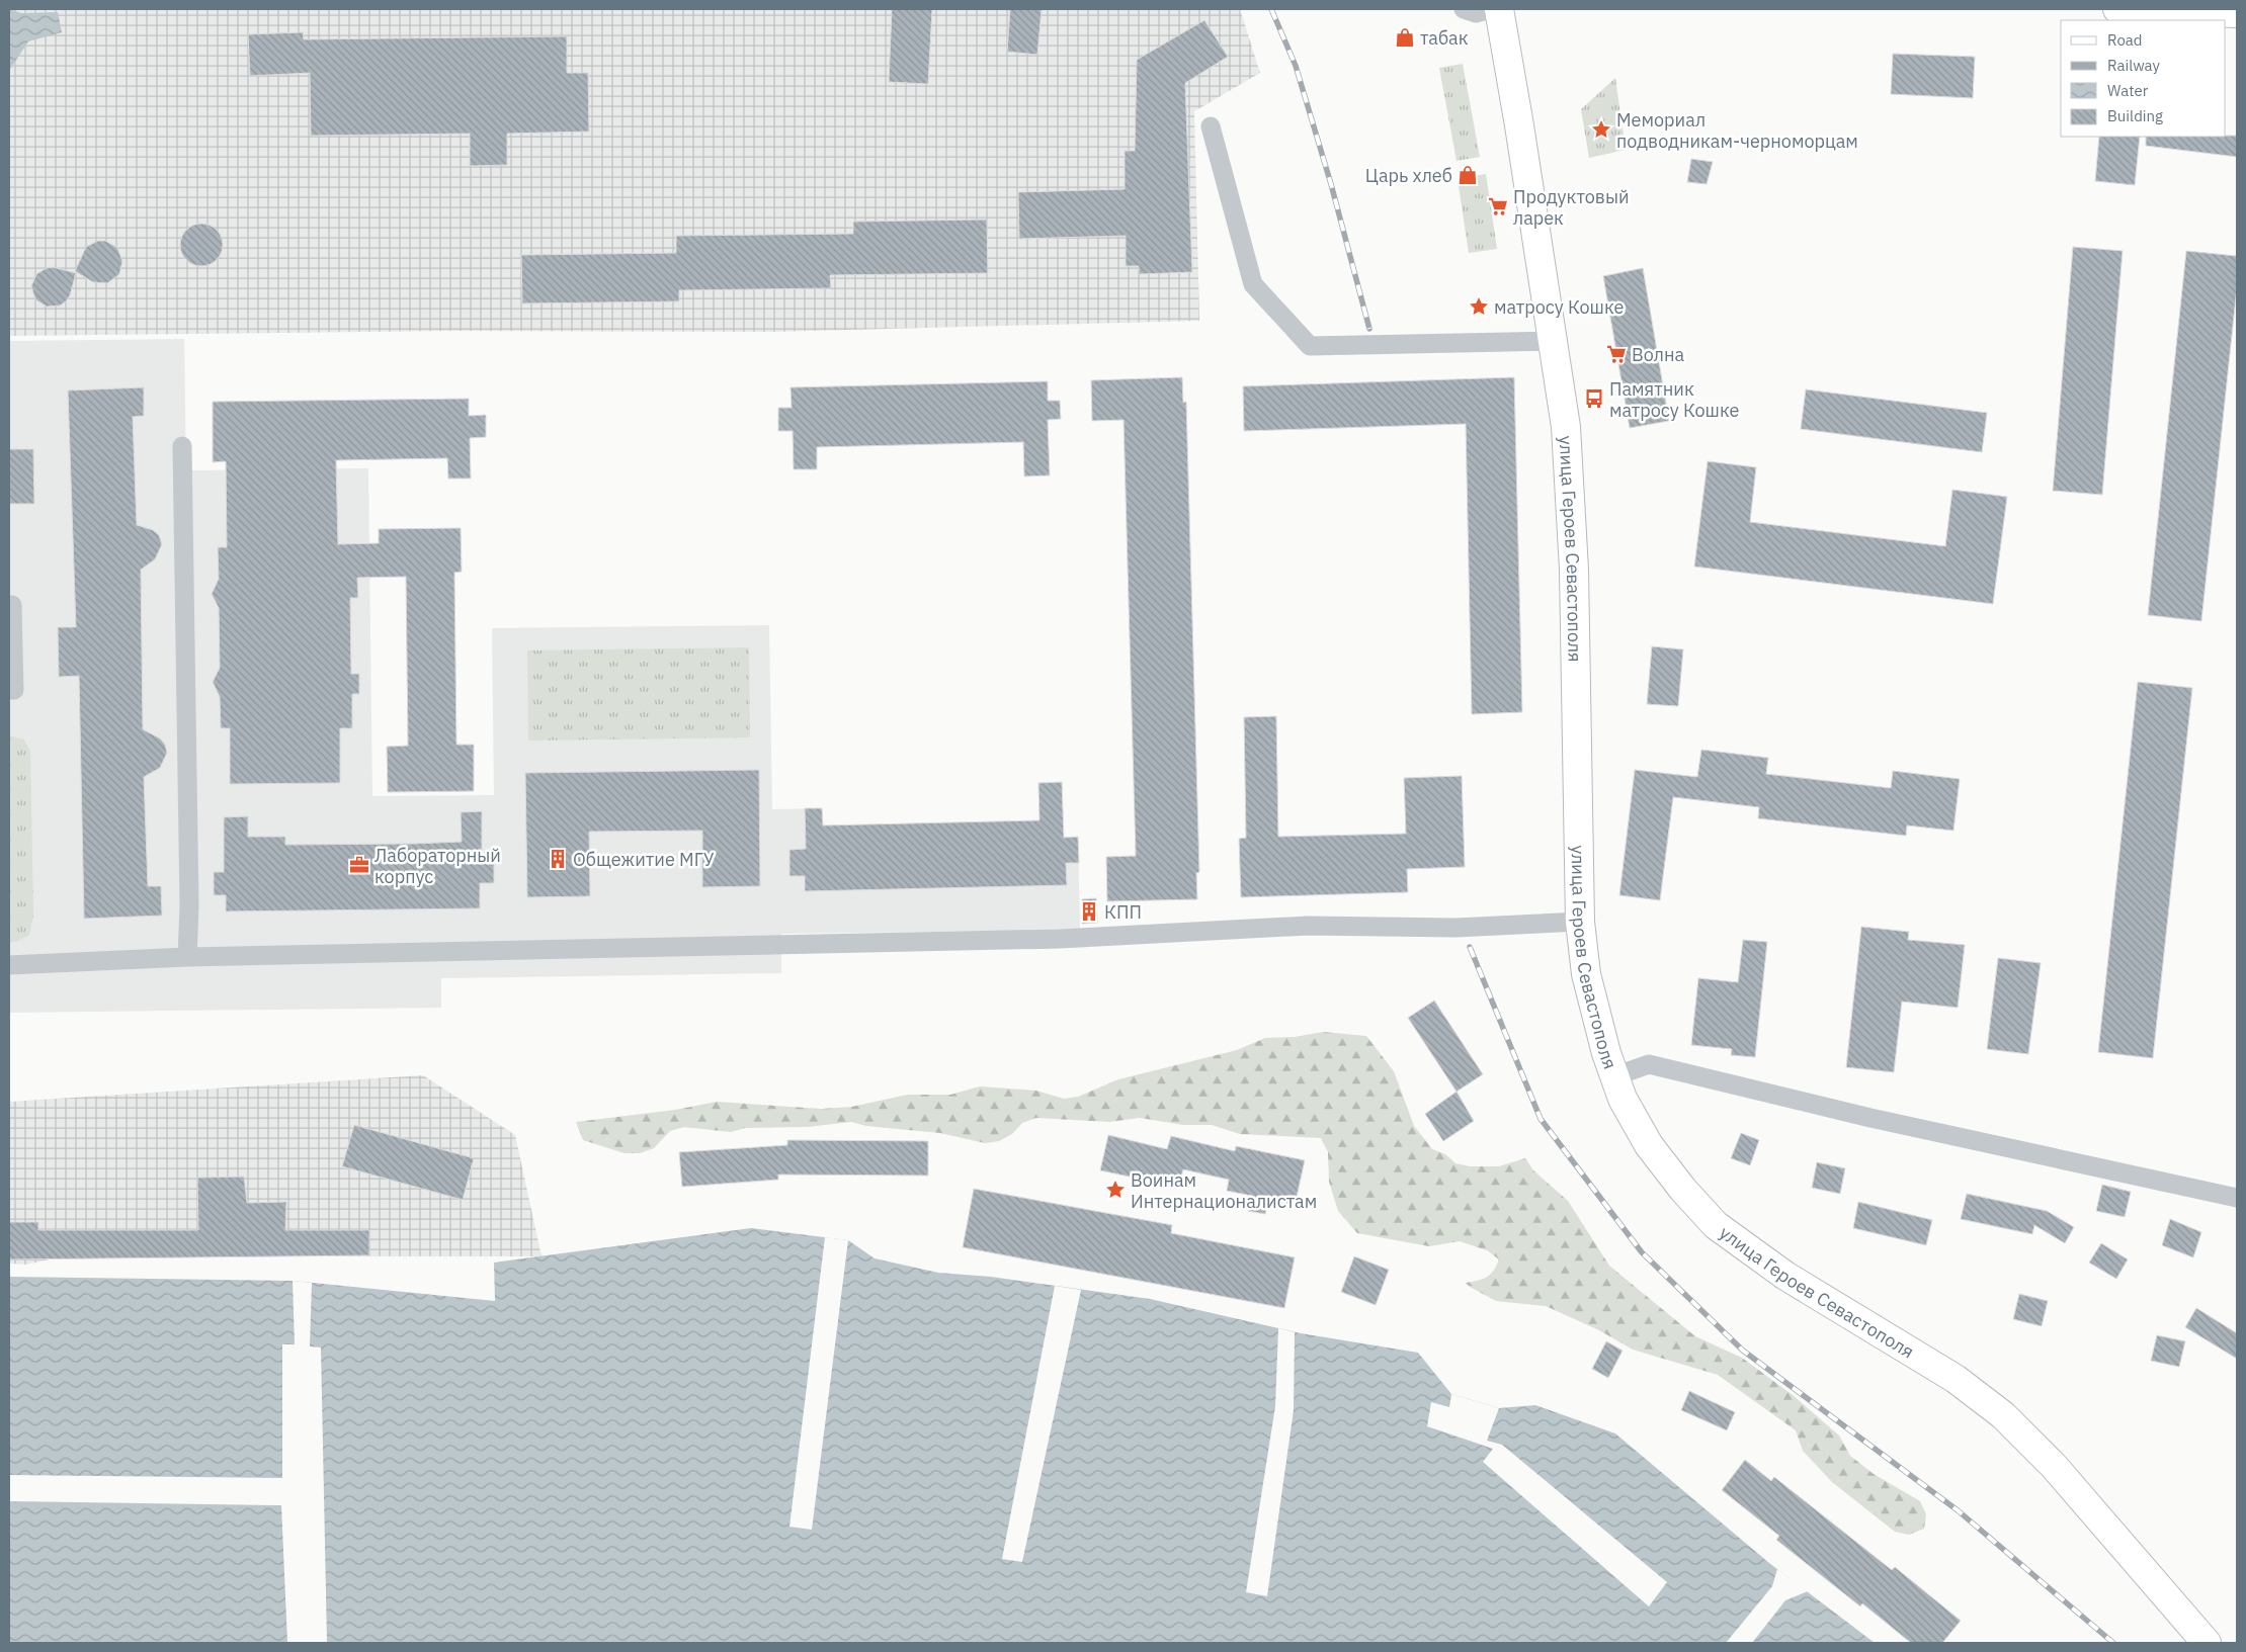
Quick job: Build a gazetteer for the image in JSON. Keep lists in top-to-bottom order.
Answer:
{
  "streets": {
    "main road": ["улица Героев Севастополя"]
  },
  "places": {
    "shop": ["табак", "Царь хлеб"],
    "place": ["Мемориал подводникам-черноморцам", "матросу Кошке", "Воинам Интернационалистам"],
    "supermarket": ["Продуктовый ларек", "Волна"],
    "bus stop": ["Памятник матросу Кошке"],
    "building": ["Общежитие МГУ", "КПП"],
    "office": ["Лабораторный корпус"]
  },
  "legend": [
    "Road",
    "Railway",
    "Water",
    "Building"
  ]
}
